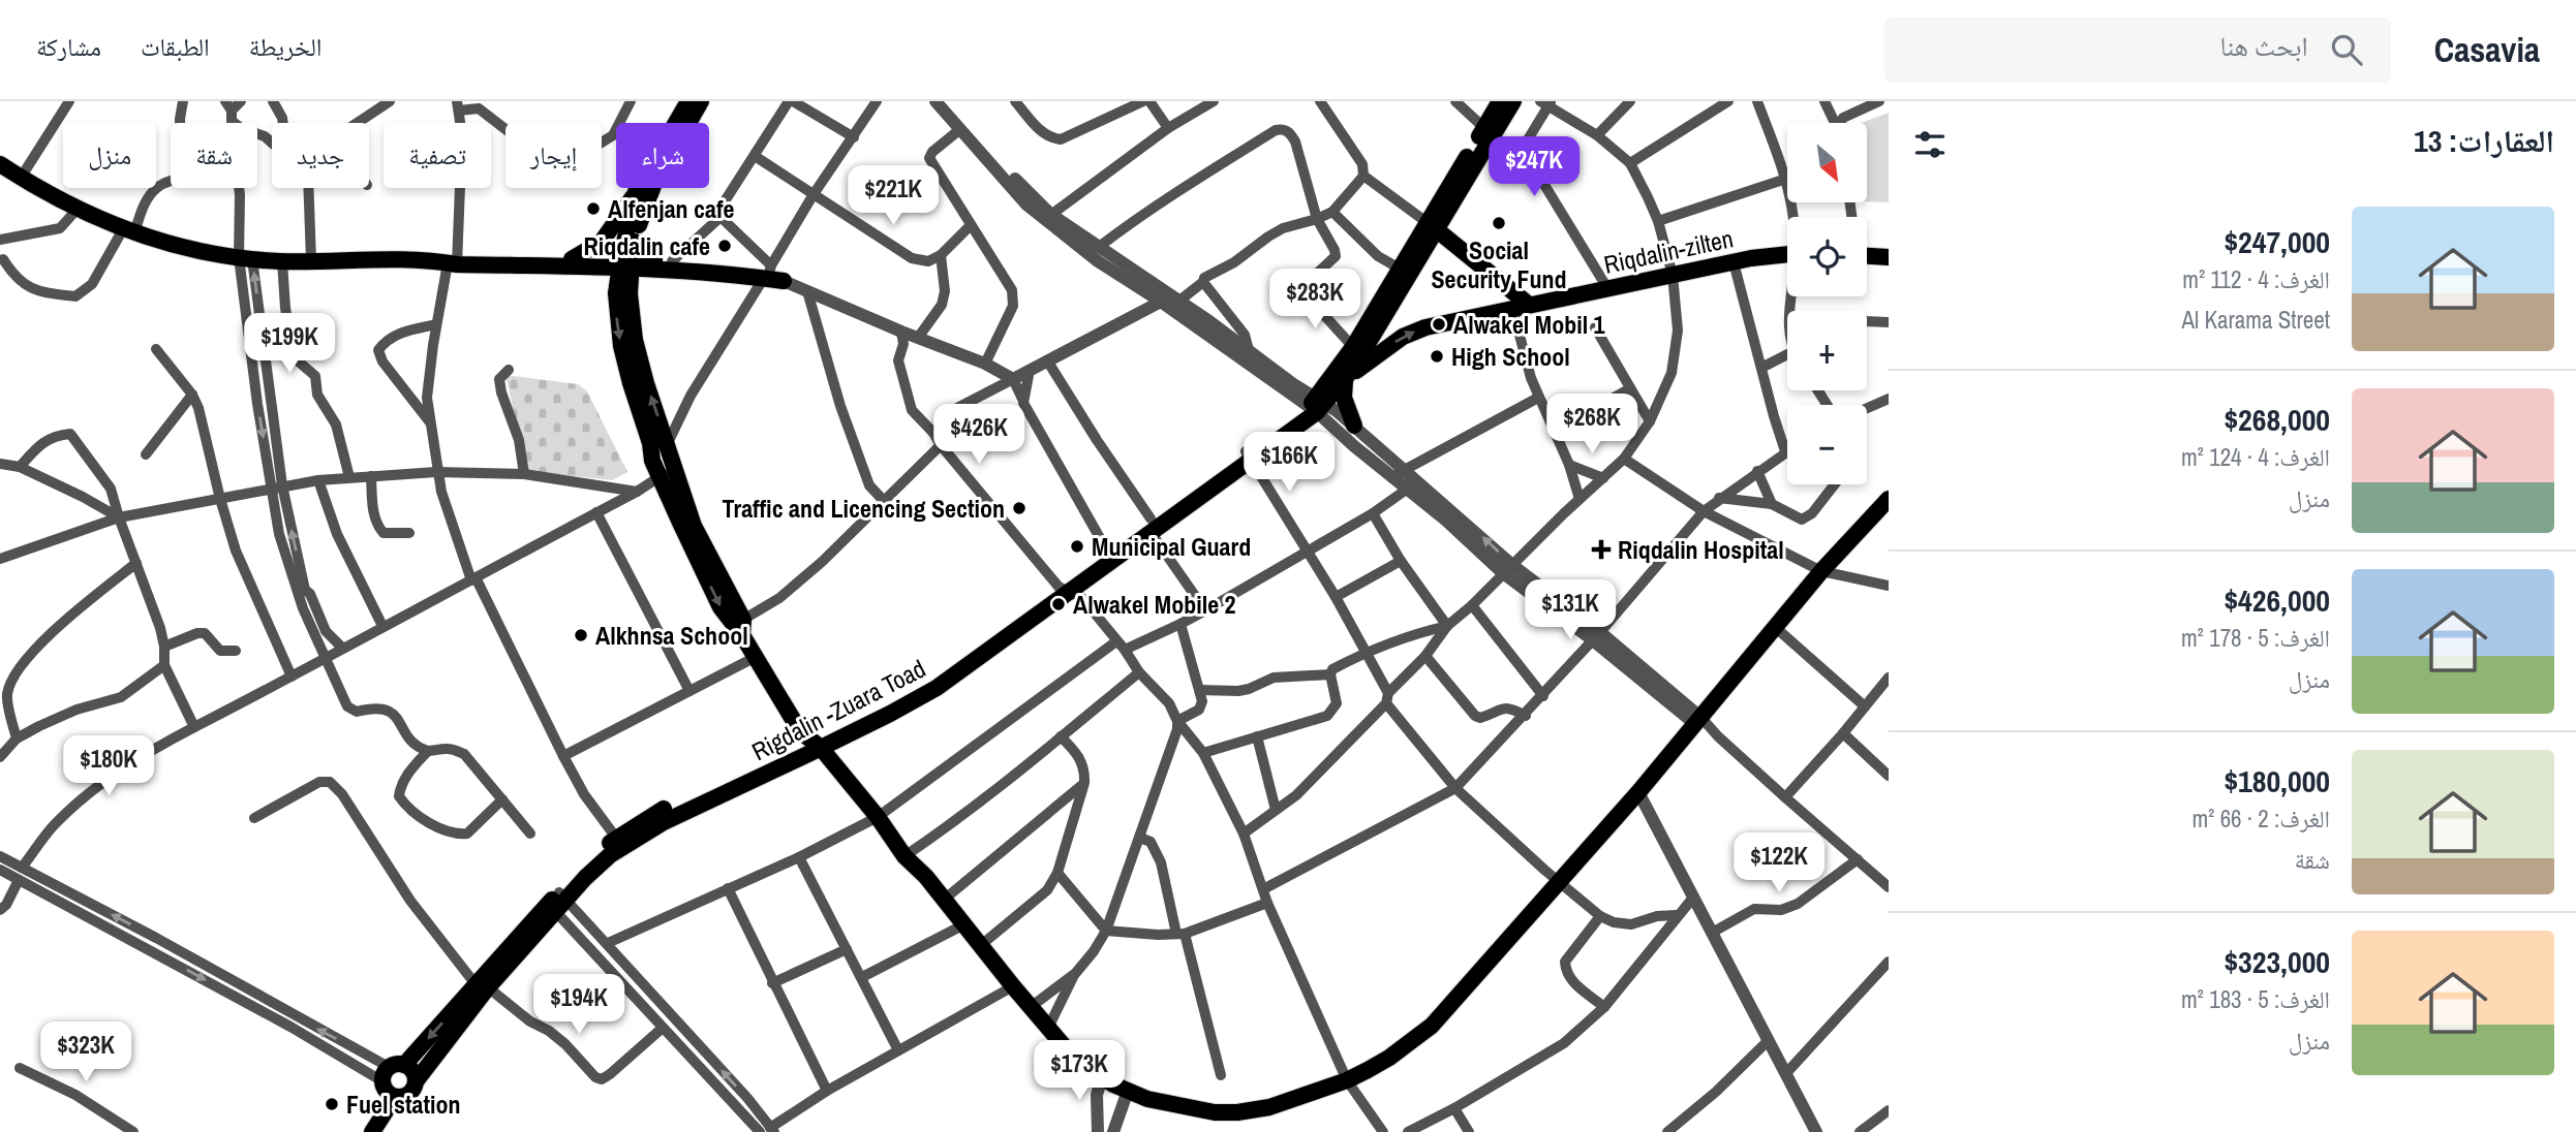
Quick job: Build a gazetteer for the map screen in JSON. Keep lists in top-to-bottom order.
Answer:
{
  "streets": {
    "main road": ["Riqdalin-zilten", "Rigdalin -Zuara Toad"]
  },
  "one_way": ["Riqdalin-zilten"],
  "places": {
    "other": [
      "Alfenjan cafe",
      "Social Security Fund",
      "Riqdalin cafe",
      "Alwakel Mobil 1",
      "High School",
      "Traffic and Licencing Section",
      "Municipal Guard",
      "Alwakel Mobile 2",
      "Alkhnsa School",
      "Fuel station"
    ],
    "health": ["Riqdalin Hospital"]
  },
  "north": "bottom right",
  "page": {
    "header": "Casavia",
    "search": "ابحث هنا",
    "nav": ["الخريطة", "الطبقات", "مشاركة"],
    "heading": "العقارات: 13",
    "map_buttons": ["+", "−"],
    "chip": [
      "شراء",
      "إيجار",
      "تصفية",
      "جديد",
      "شقة",
      "منزل"
    ],
    "price": [
      "$247K",
      "$221K",
      "$283K",
      "$199K",
      "$268K",
      "$426K",
      "$166K",
      "$131K",
      "$180K",
      "$122K",
      "$194K",
      "$323K",
      "$173K"
    ],
    "list": [
      {
        "name": "$247,000",
        "note": "الغرف: 4 · 112 m² · Al Karama Street"
      },
      {
        "name": "$268,000",
        "note": "الغرف: 4 · 124 m² · منزل"
      },
      {
        "name": "$426,000",
        "note": "الغرف: 5 · 178 m² · منزل"
      },
      {
        "name": "$180,000",
        "note": "الغرف: 2 · 66 m² · شقة"
      },
      {
        "name": "$323,000",
        "note": "الغرف: 5 · 183 m² · منزل"
      }
    ]
  }
}
